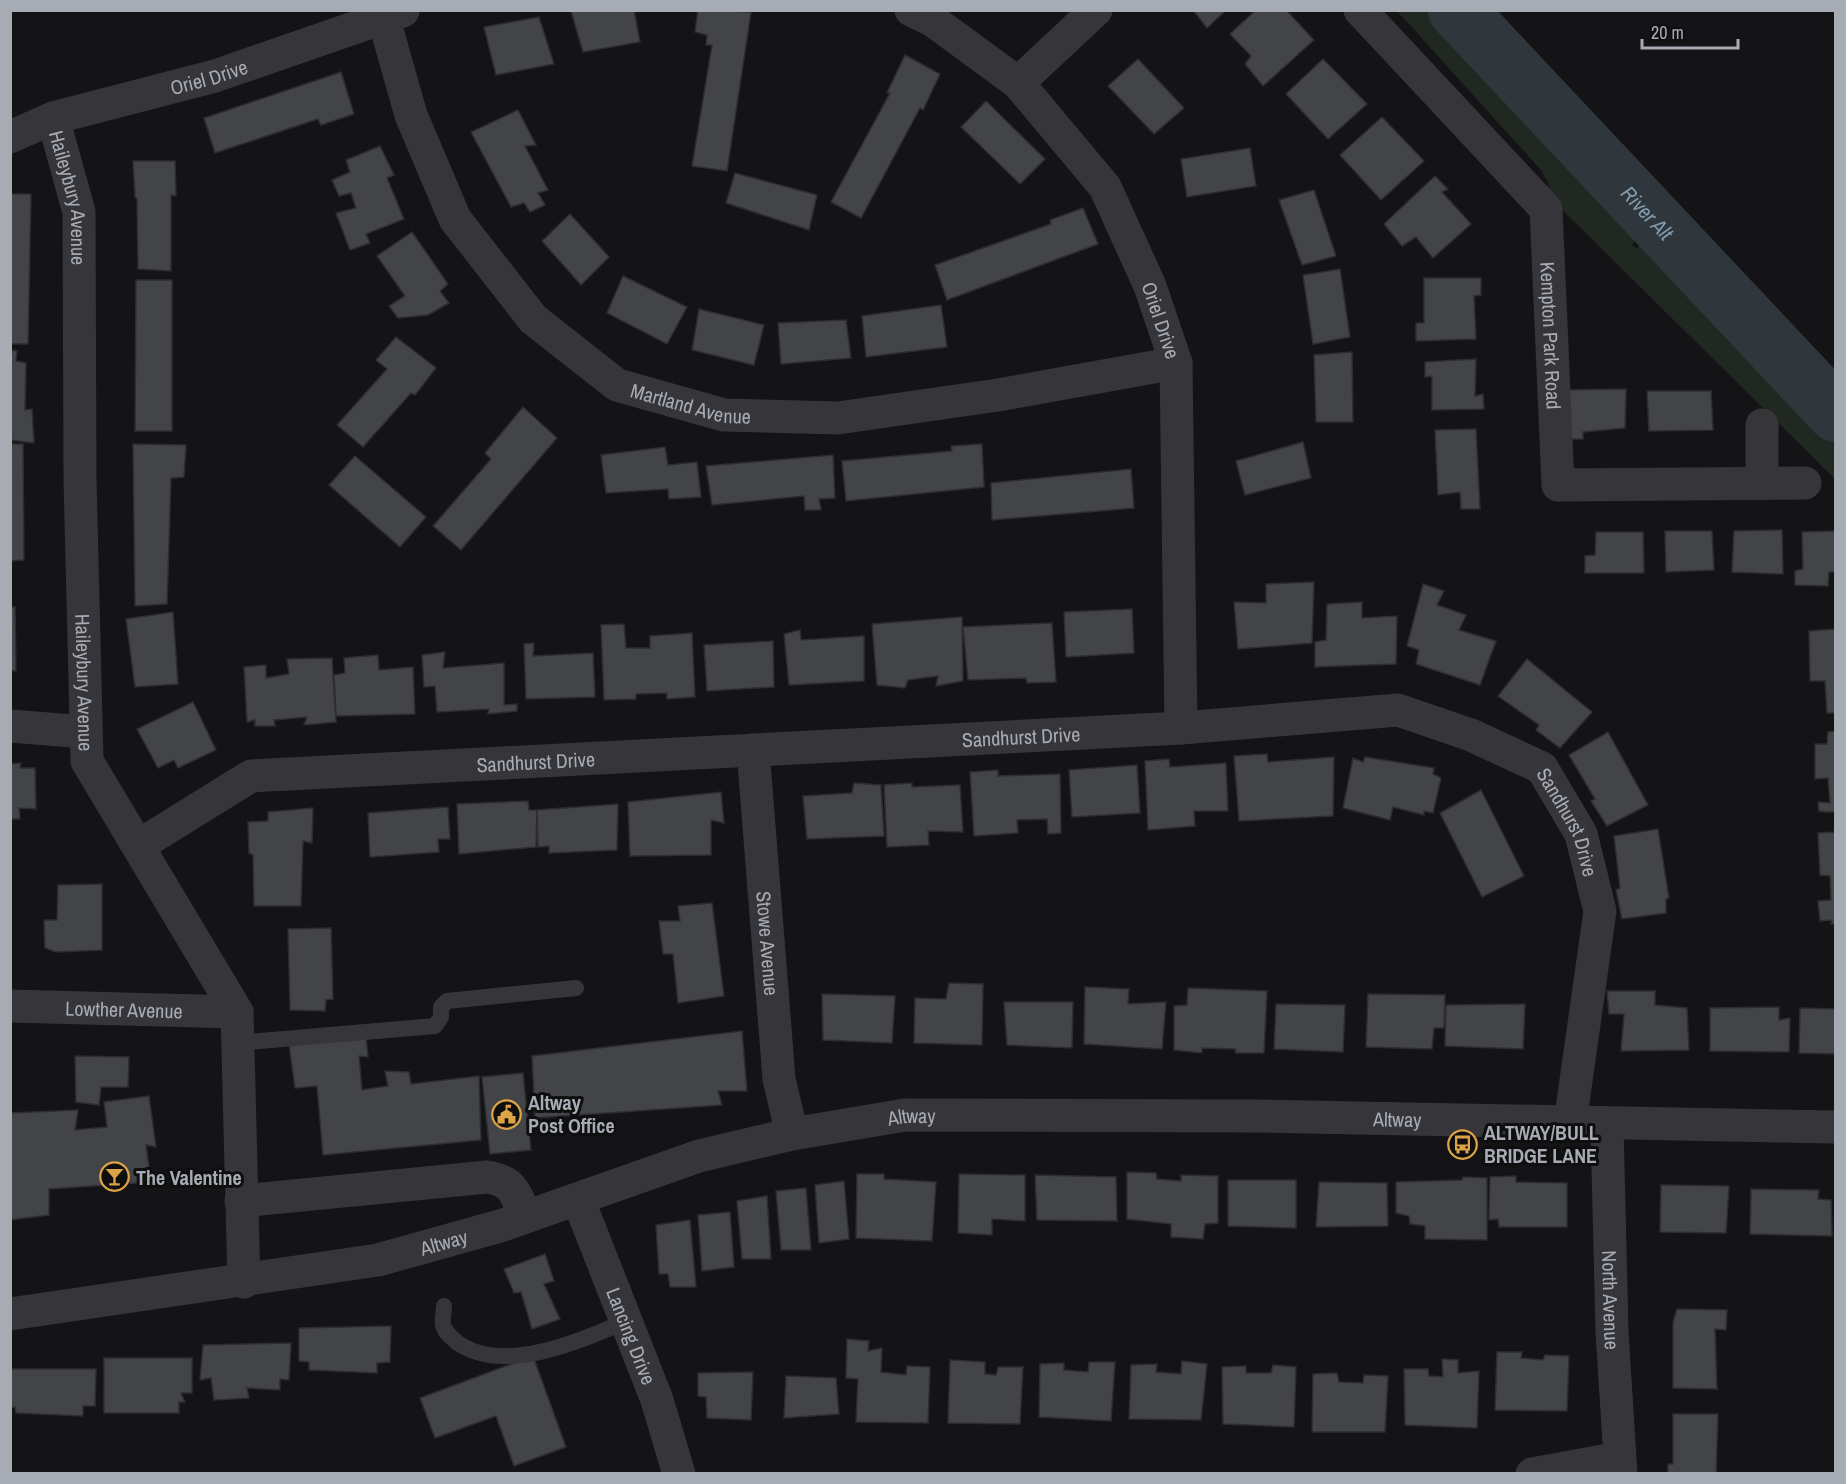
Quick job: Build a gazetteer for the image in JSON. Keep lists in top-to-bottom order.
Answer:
{
  "streets": {
    "street": [
      "Oriel Drive",
      "Haileybury Avenue",
      "Kempton Park Road",
      "Martland Avenue",
      "Sandhurst Drive",
      "Stowe Avenue",
      "Lowther Avenue",
      "Altway",
      "North Avenue",
      "Lancing Drive"
    ]
  },
  "crossings": [
    ["Oriel Drive", "Haileybury Avenue"],
    ["Oriel Drive", "Martland Avenue"],
    ["Oriel Drive", "Sandhurst Drive"],
    ["Haileybury Avenue", "Sandhurst Drive"],
    ["Haileybury Avenue", "Lowther Avenue"],
    ["Haileybury Avenue", "Altway"],
    ["Sandhurst Drive", "Stowe Avenue"],
    ["Sandhurst Drive", "Altway"],
    ["Stowe Avenue", "Altway"],
    ["Altway", "North Avenue"],
    ["Altway", "Lancing Drive"]
  ],
  "water": ["River Alt"],
  "places": {
    "public building": ["Altway Post Office"],
    "bus stop": ["ALTWAY/BULL BRIDGE LANE"],
    "bar": ["The Valentine"]
  },
  "scale_bar": "20 m"
}
